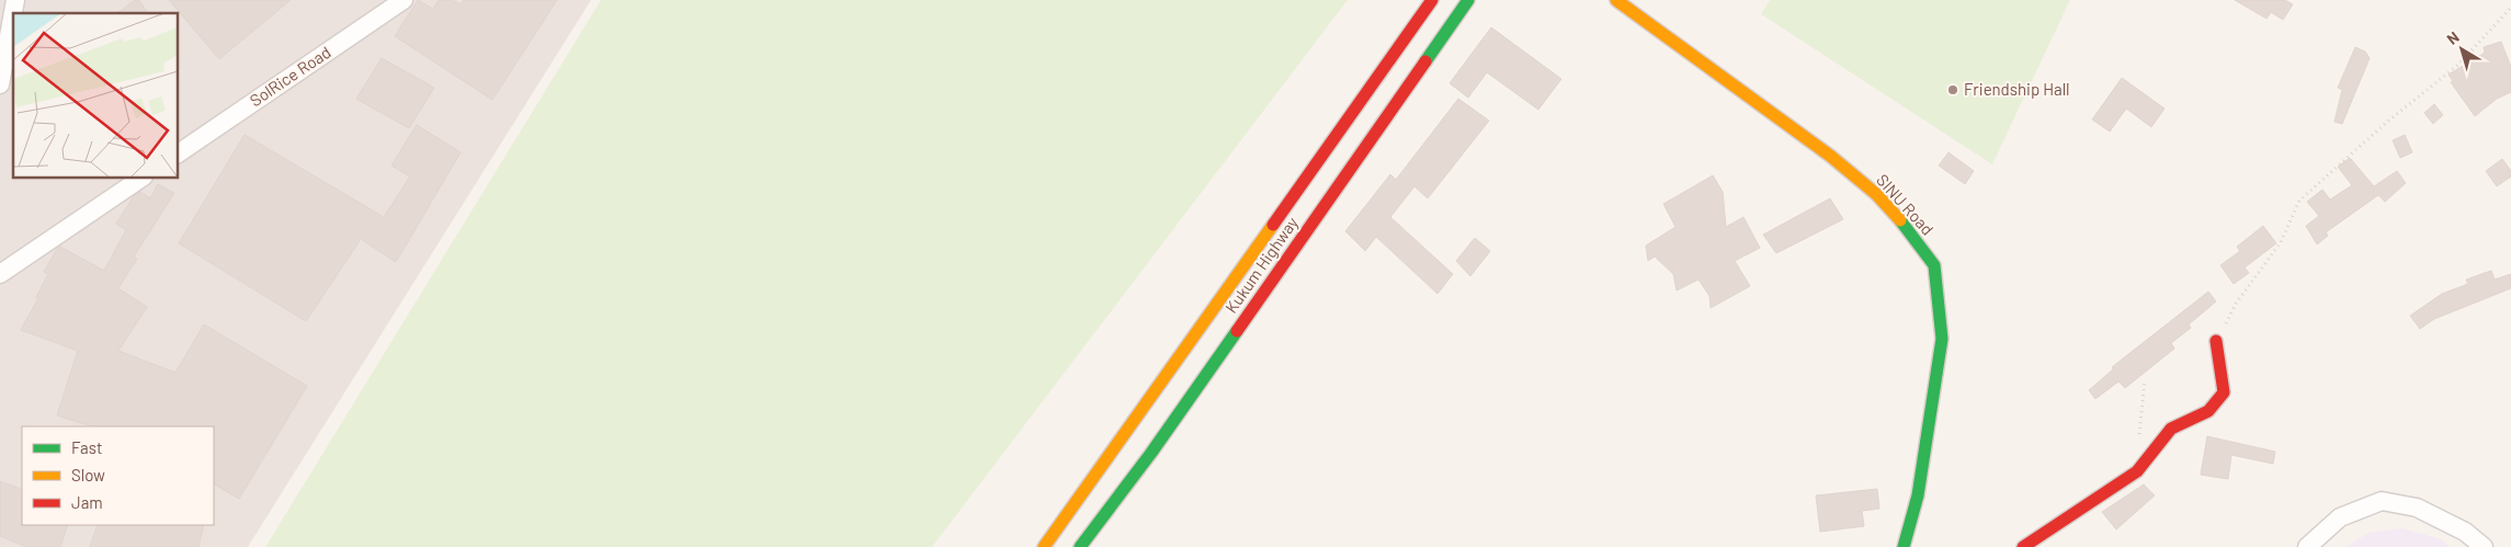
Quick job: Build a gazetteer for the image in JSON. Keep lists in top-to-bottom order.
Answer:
{
  "streets": {
    "main road": ["SINU Road", "Kukum Highway"],
    "street": ["SolRice Road"]
  },
  "places": ["Friendship Hall"],
  "legend": ["Fast", "Slow", "Jam"],
  "north": "top left"
}
